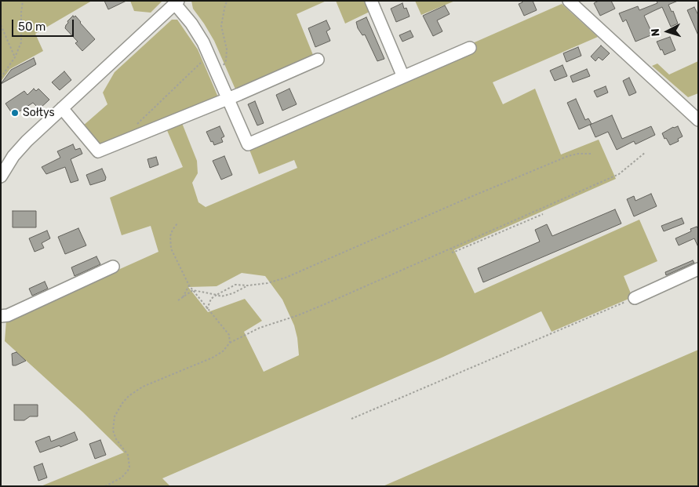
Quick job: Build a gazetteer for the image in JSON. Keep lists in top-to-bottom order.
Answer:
{
  "places": ["Sołtys"],
  "scale_bar": "50 m",
  "north": "left"
}
